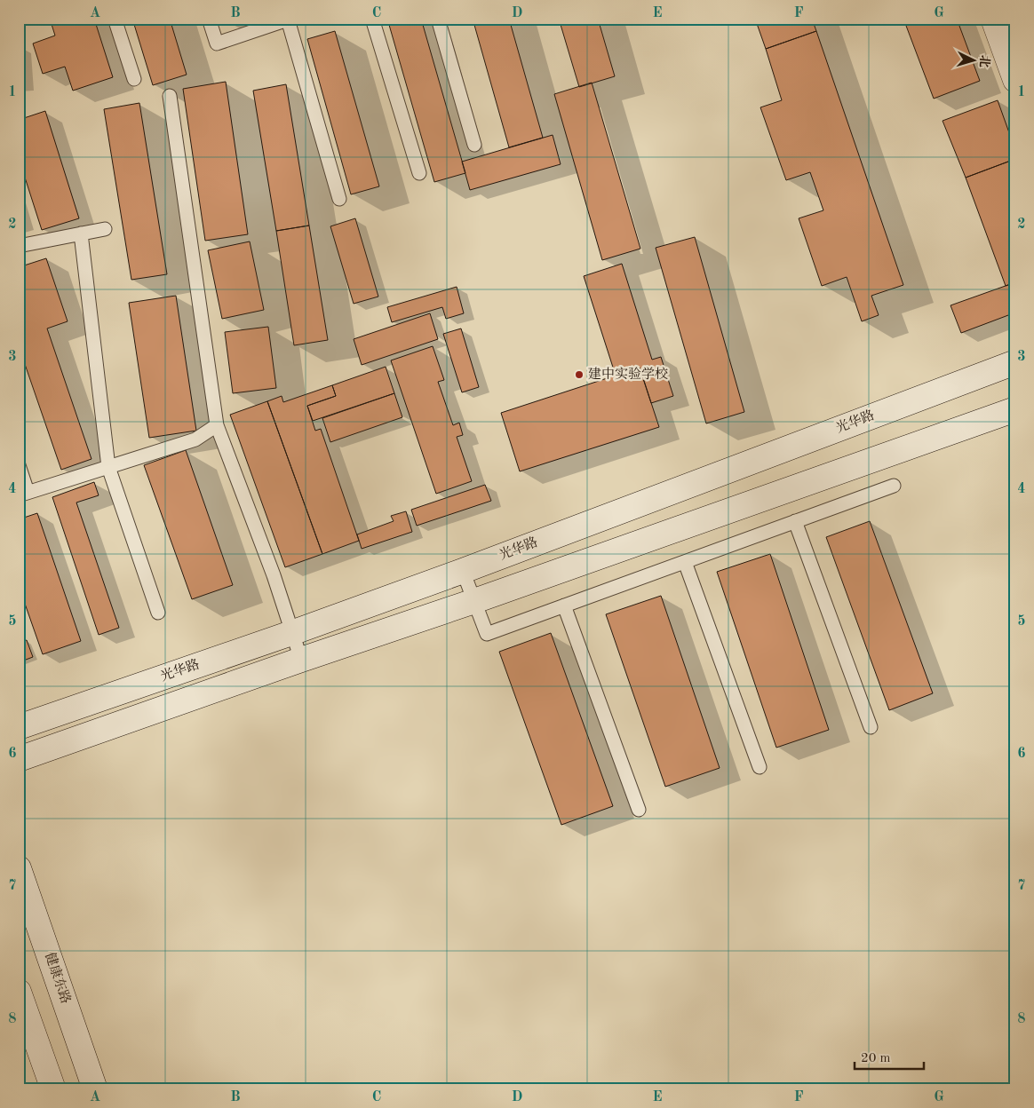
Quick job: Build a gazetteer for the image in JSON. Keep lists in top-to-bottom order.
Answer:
{
  "streets": {
    "main road": ["光华路", "健康东路"]
  },
  "places": ["建中实验学校"],
  "scale_bar": "20 m",
  "north": "right",
  "grid": {
    "columns": [
      "A",
      "B",
      "C",
      "D",
      "E",
      "F",
      "G"
    ],
    "rows": [
      "1",
      "2",
      "3",
      "4",
      "5",
      "6",
      "7",
      "8"
    ]
  }
}
